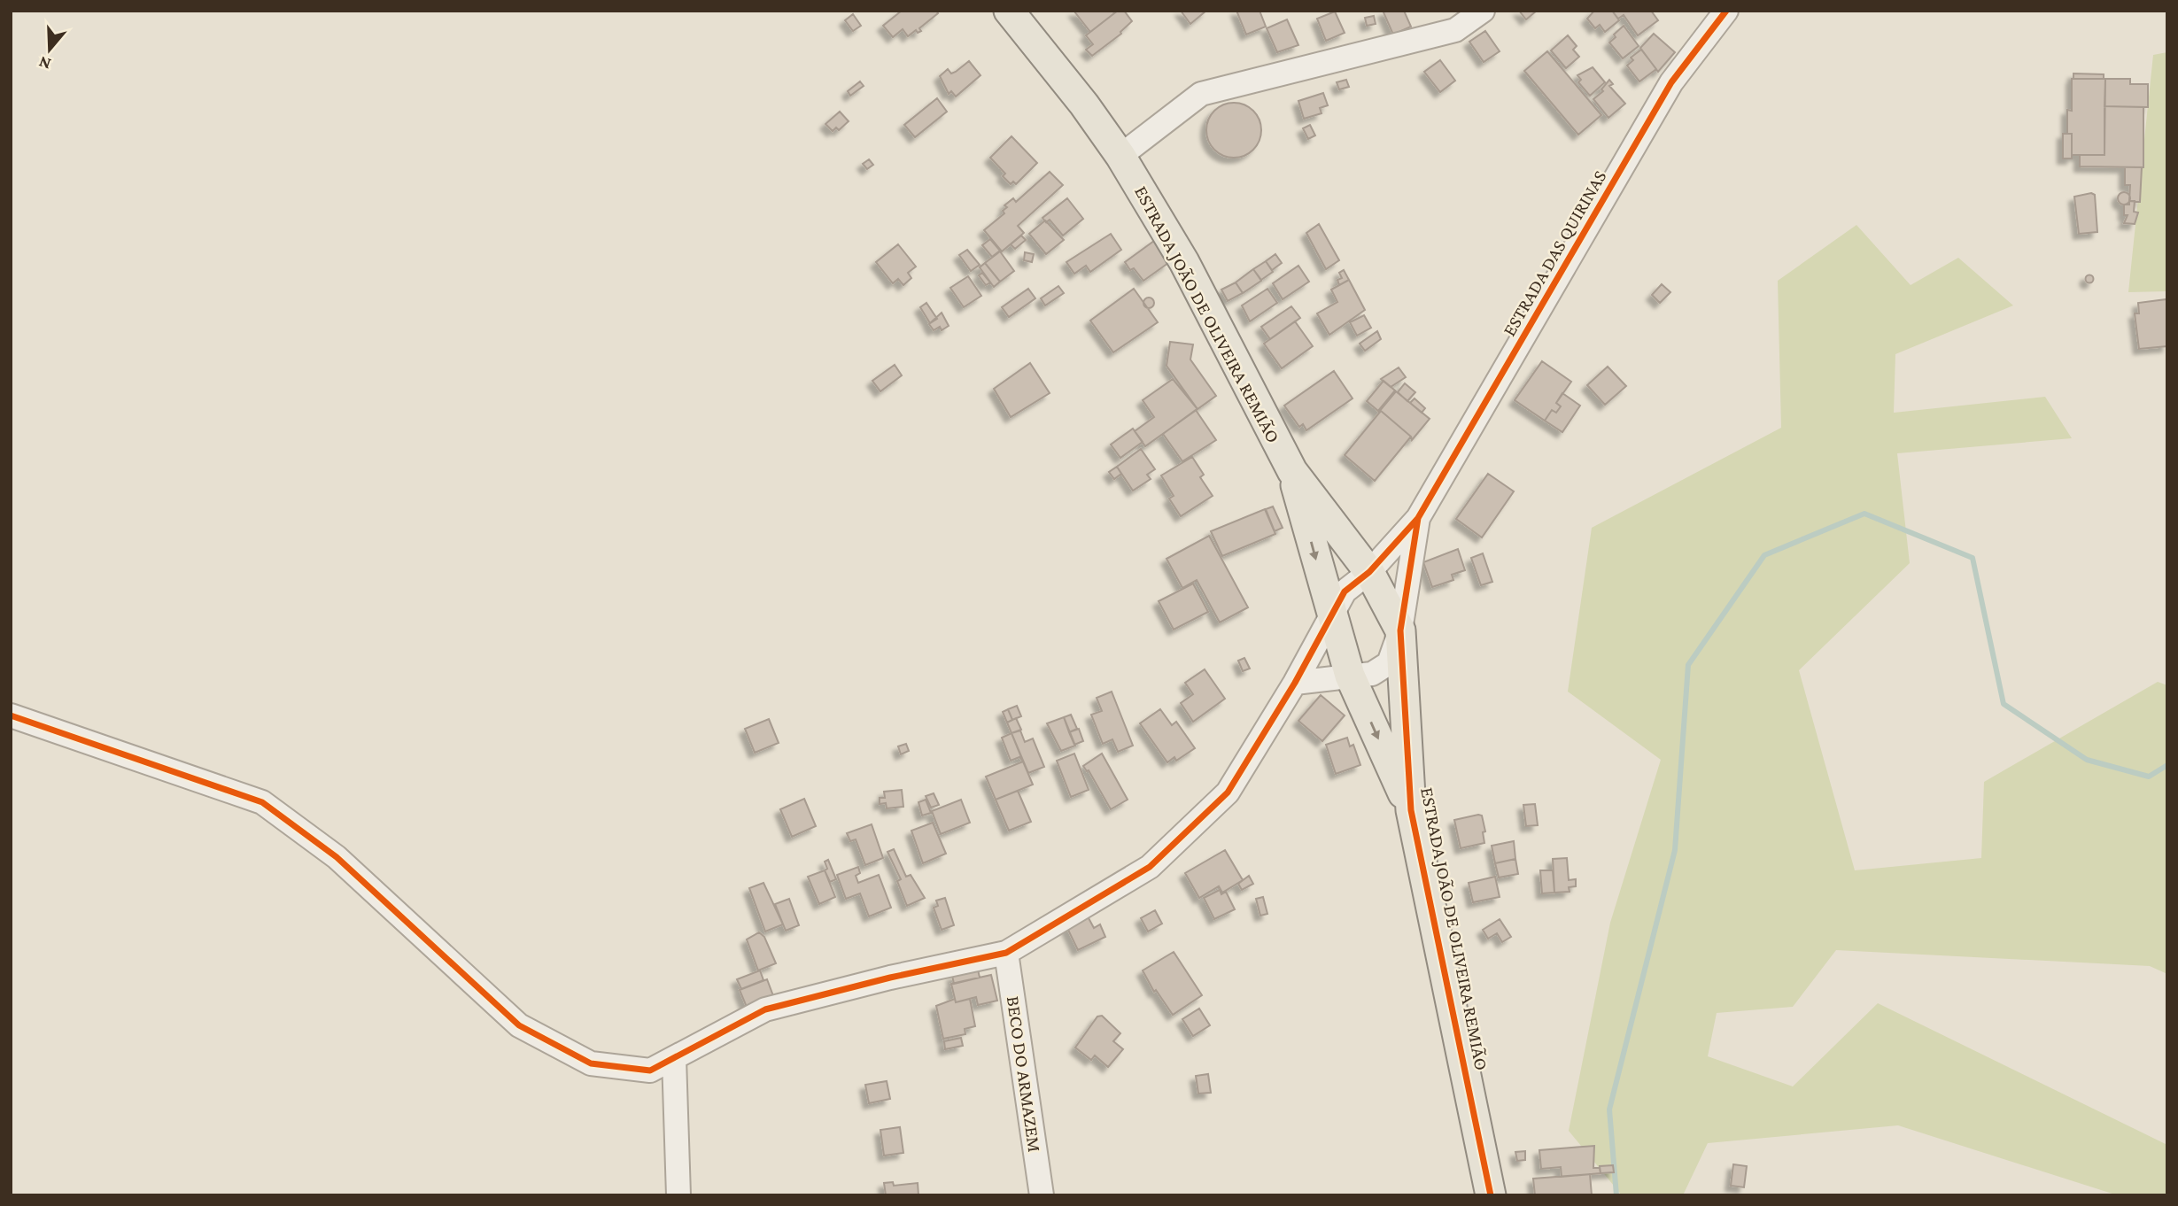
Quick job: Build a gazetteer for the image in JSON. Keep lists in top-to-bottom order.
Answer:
{
  "streets": {
    "main road": ["ESTRADA JOÃO DE OLIVEIRA REMIÃO"],
    "street": ["ESTRADA DAS QUIRINAS", "BECO DO ARMAZEM"]
  },
  "crossings": [
    ["ESTRADA DAS QUIRINAS", "ESTRADA JOÃO DE OLIVEIRA REMIÃO"],
    ["ESTRADA DAS QUIRINAS", "BECO DO ARMAZEM"]
  ],
  "north": "bottom"
}
